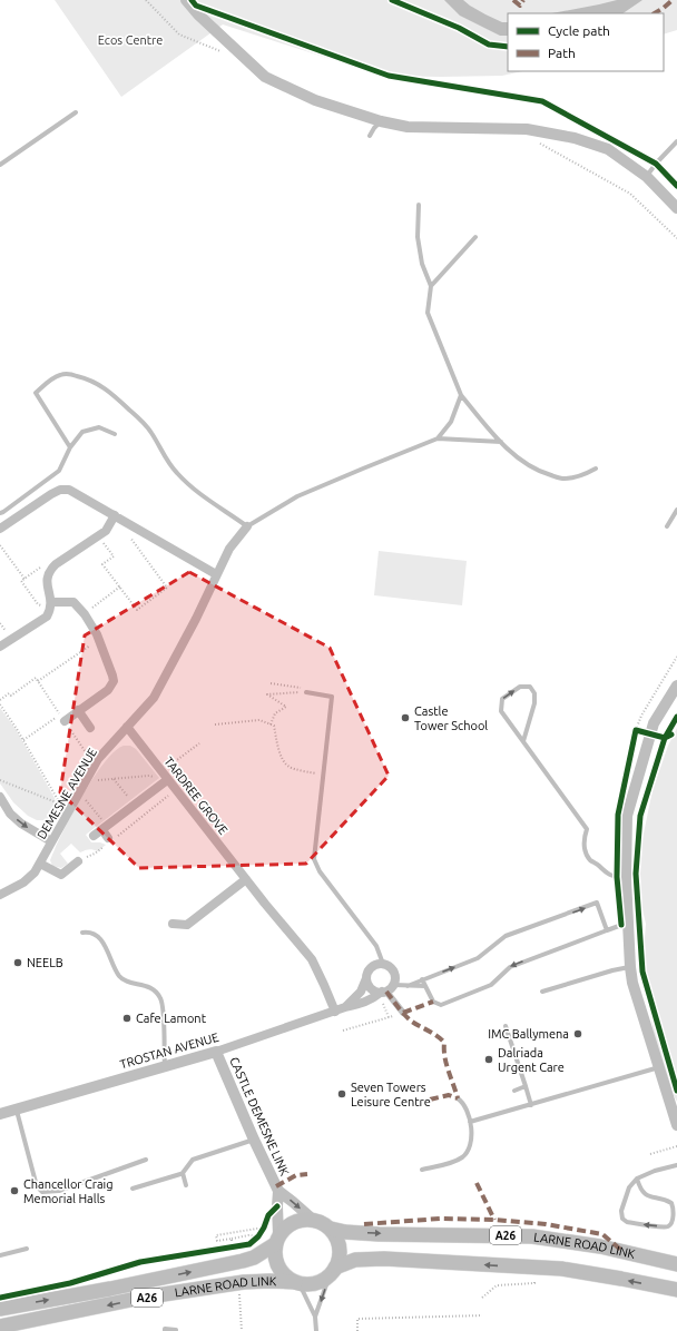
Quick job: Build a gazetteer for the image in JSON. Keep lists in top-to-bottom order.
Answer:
{
  "streets": {
    "main road": ["A26", "LARNE ROAD LINK"],
    "street": [
      "DEMESNE AVENUE",
      "TARDREE GROVE",
      "TROSTAN AVENUE",
      "CASTLE DEMESNE LINK"
    ]
  },
  "crossings": [
    ["DEMESNE AVENUE", "TARDREE GROVE"],
    ["TARDREE GROVE", "TROSTAN AVENUE"],
    ["TROSTAN AVENUE", "CASTLE DEMESNE LINK"],
    ["CASTLE DEMESNE LINK", "A26"],
    ["CASTLE DEMESNE LINK", "LARNE ROAD LINK"],
    ["A26", "LARNE ROAD LINK"]
  ],
  "parks": ["Ecos Centre"],
  "places": [
    "Castle Tower School",
    "NEELB",
    "Cafe Lamont",
    "IMC Ballymena",
    "Dalriada Urgent Care",
    "Seven Towers Leisure Centre",
    "Chancellor Craig Memorial Halls"
  ],
  "legend": ["Cycle path", "Path"]
}
